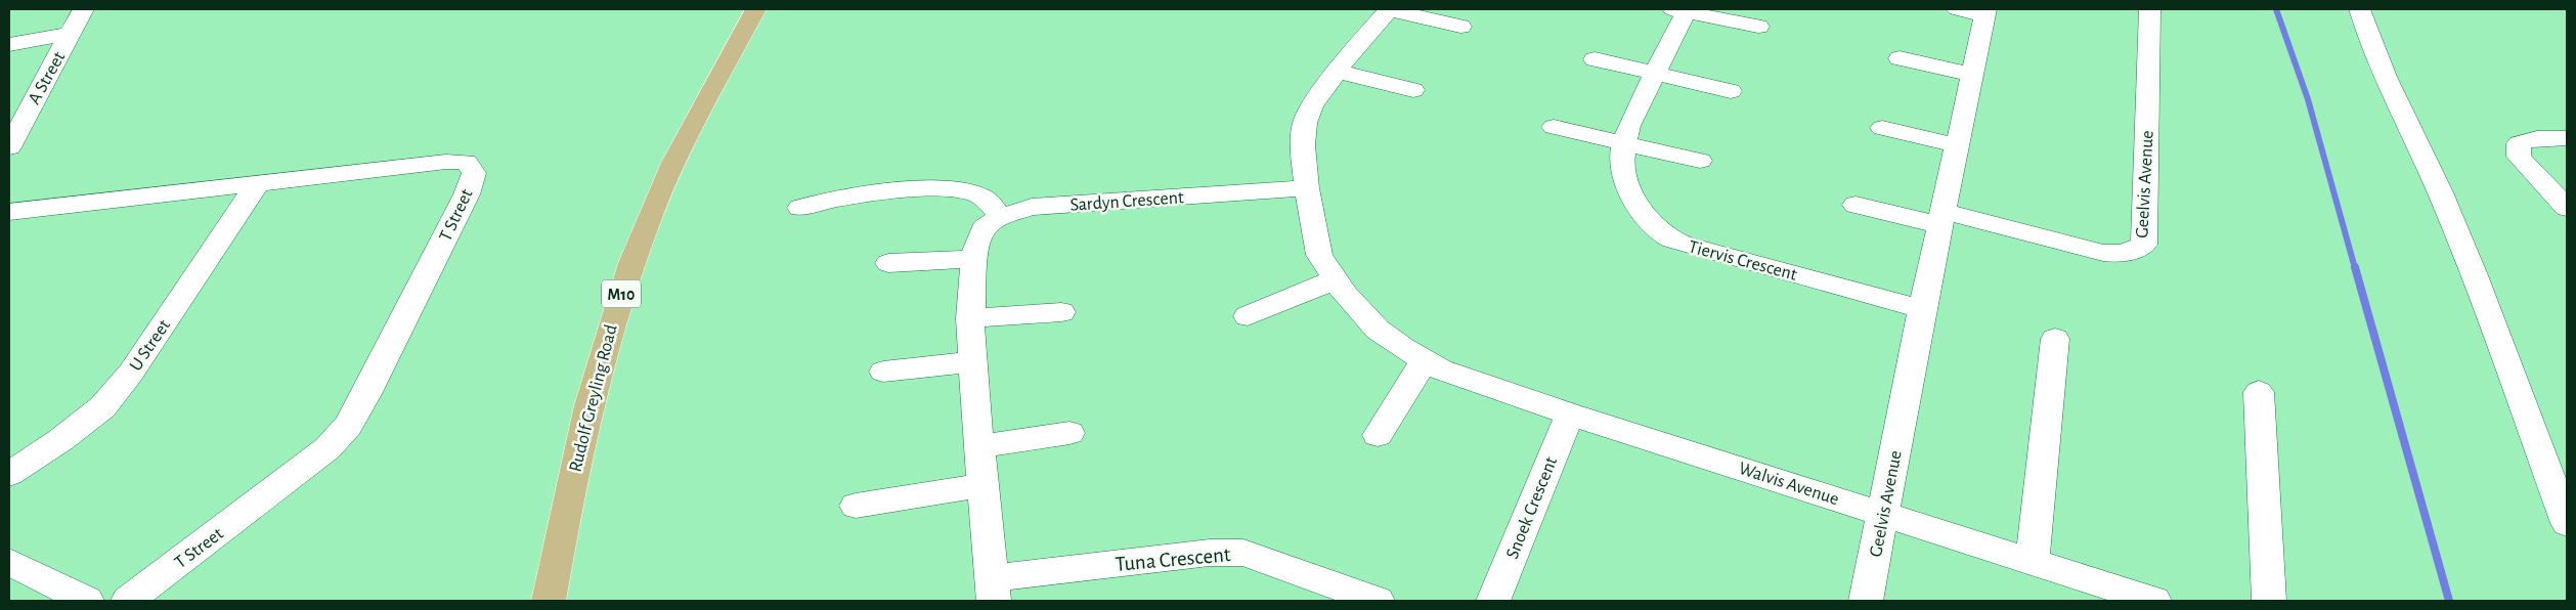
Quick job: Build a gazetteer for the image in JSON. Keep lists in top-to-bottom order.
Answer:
{
  "streets": {
    "main road": ["M10", "Rudolf Greyling Road"],
    "street": [
      "A Street",
      "Geelvis Avenue",
      "Sardyn Crescent",
      "T Street",
      "Tiervis Crescent",
      "U Street",
      "Walvis Avenue",
      "Snoek Crescent",
      "Tuna Crescent"
    ]
  },
  "crossings": [
    ["Geelvis Avenue", "Tiervis Crescent"],
    ["Geelvis Avenue", "Walvis Avenue"],
    ["Sardyn Crescent", "Walvis Avenue"],
    ["Sardyn Crescent", "Tuna Crescent"],
    ["T Street", "U Street"],
    ["Walvis Avenue", "Snoek Crescent"]
  ]
}
